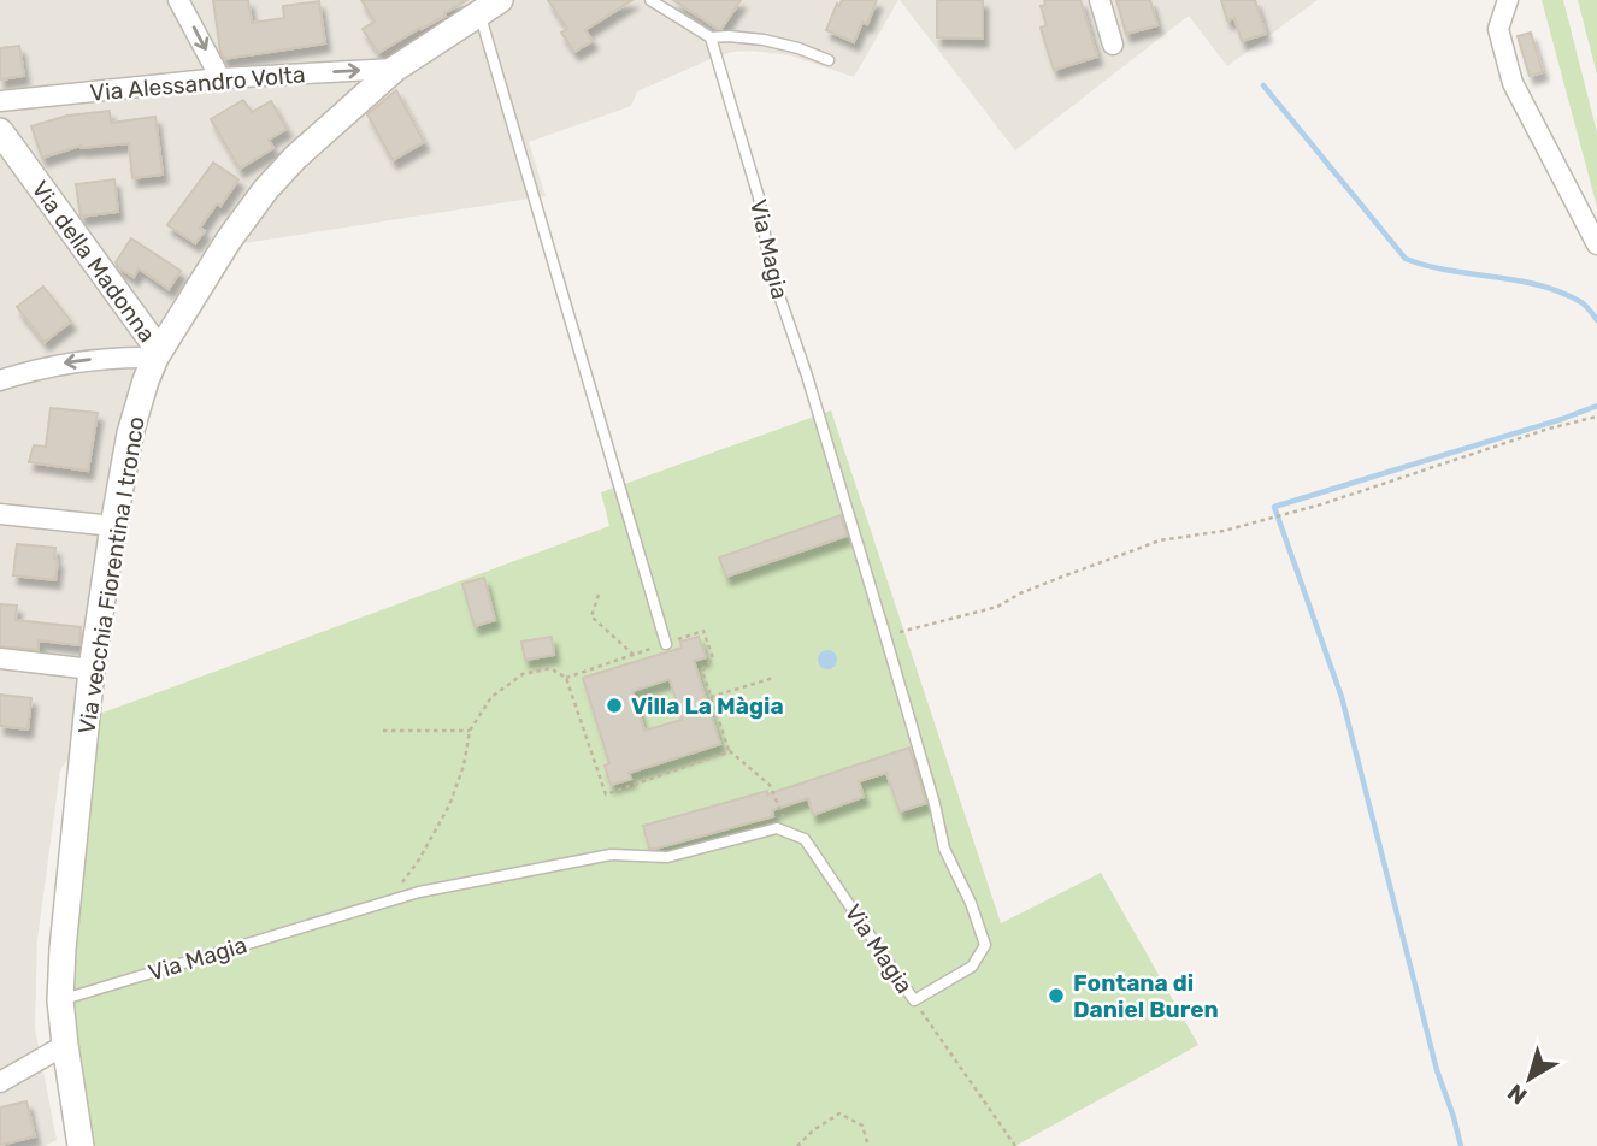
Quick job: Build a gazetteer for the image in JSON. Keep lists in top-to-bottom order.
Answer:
{
  "streets": {
    "street": ["Via Alessandro Volta", "Via della Madonna", "Via vecchia Fiorentina I tronco"],
    "lane": ["Via Magia"]
  },
  "crossings": [
    ["Via Alessandro Volta", "Via vecchia Fiorentina I tronco"],
    ["Via Magia", "Via vecchia Fiorentina I tronco"],
    ["Via della Madonna", "Via vecchia Fiorentina I tronco"]
  ],
  "one_way": ["Via Alessandro Volta"],
  "places": ["Villa La Màgia", "Fontana di Daniel Buren"],
  "north": "bottom left"
}
